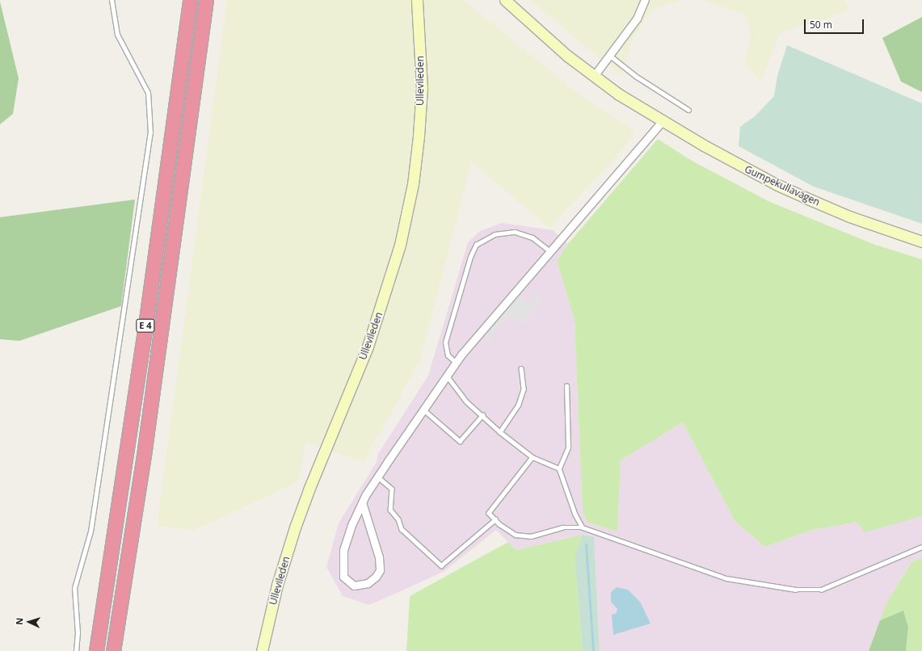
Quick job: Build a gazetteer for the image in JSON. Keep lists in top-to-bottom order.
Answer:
{
  "streets": {
    "highway": ["E 4"],
    "main road": ["Ullevileden", "Gumpekullavägen"]
  },
  "scale_bar": "50 m",
  "north": "left"
}
